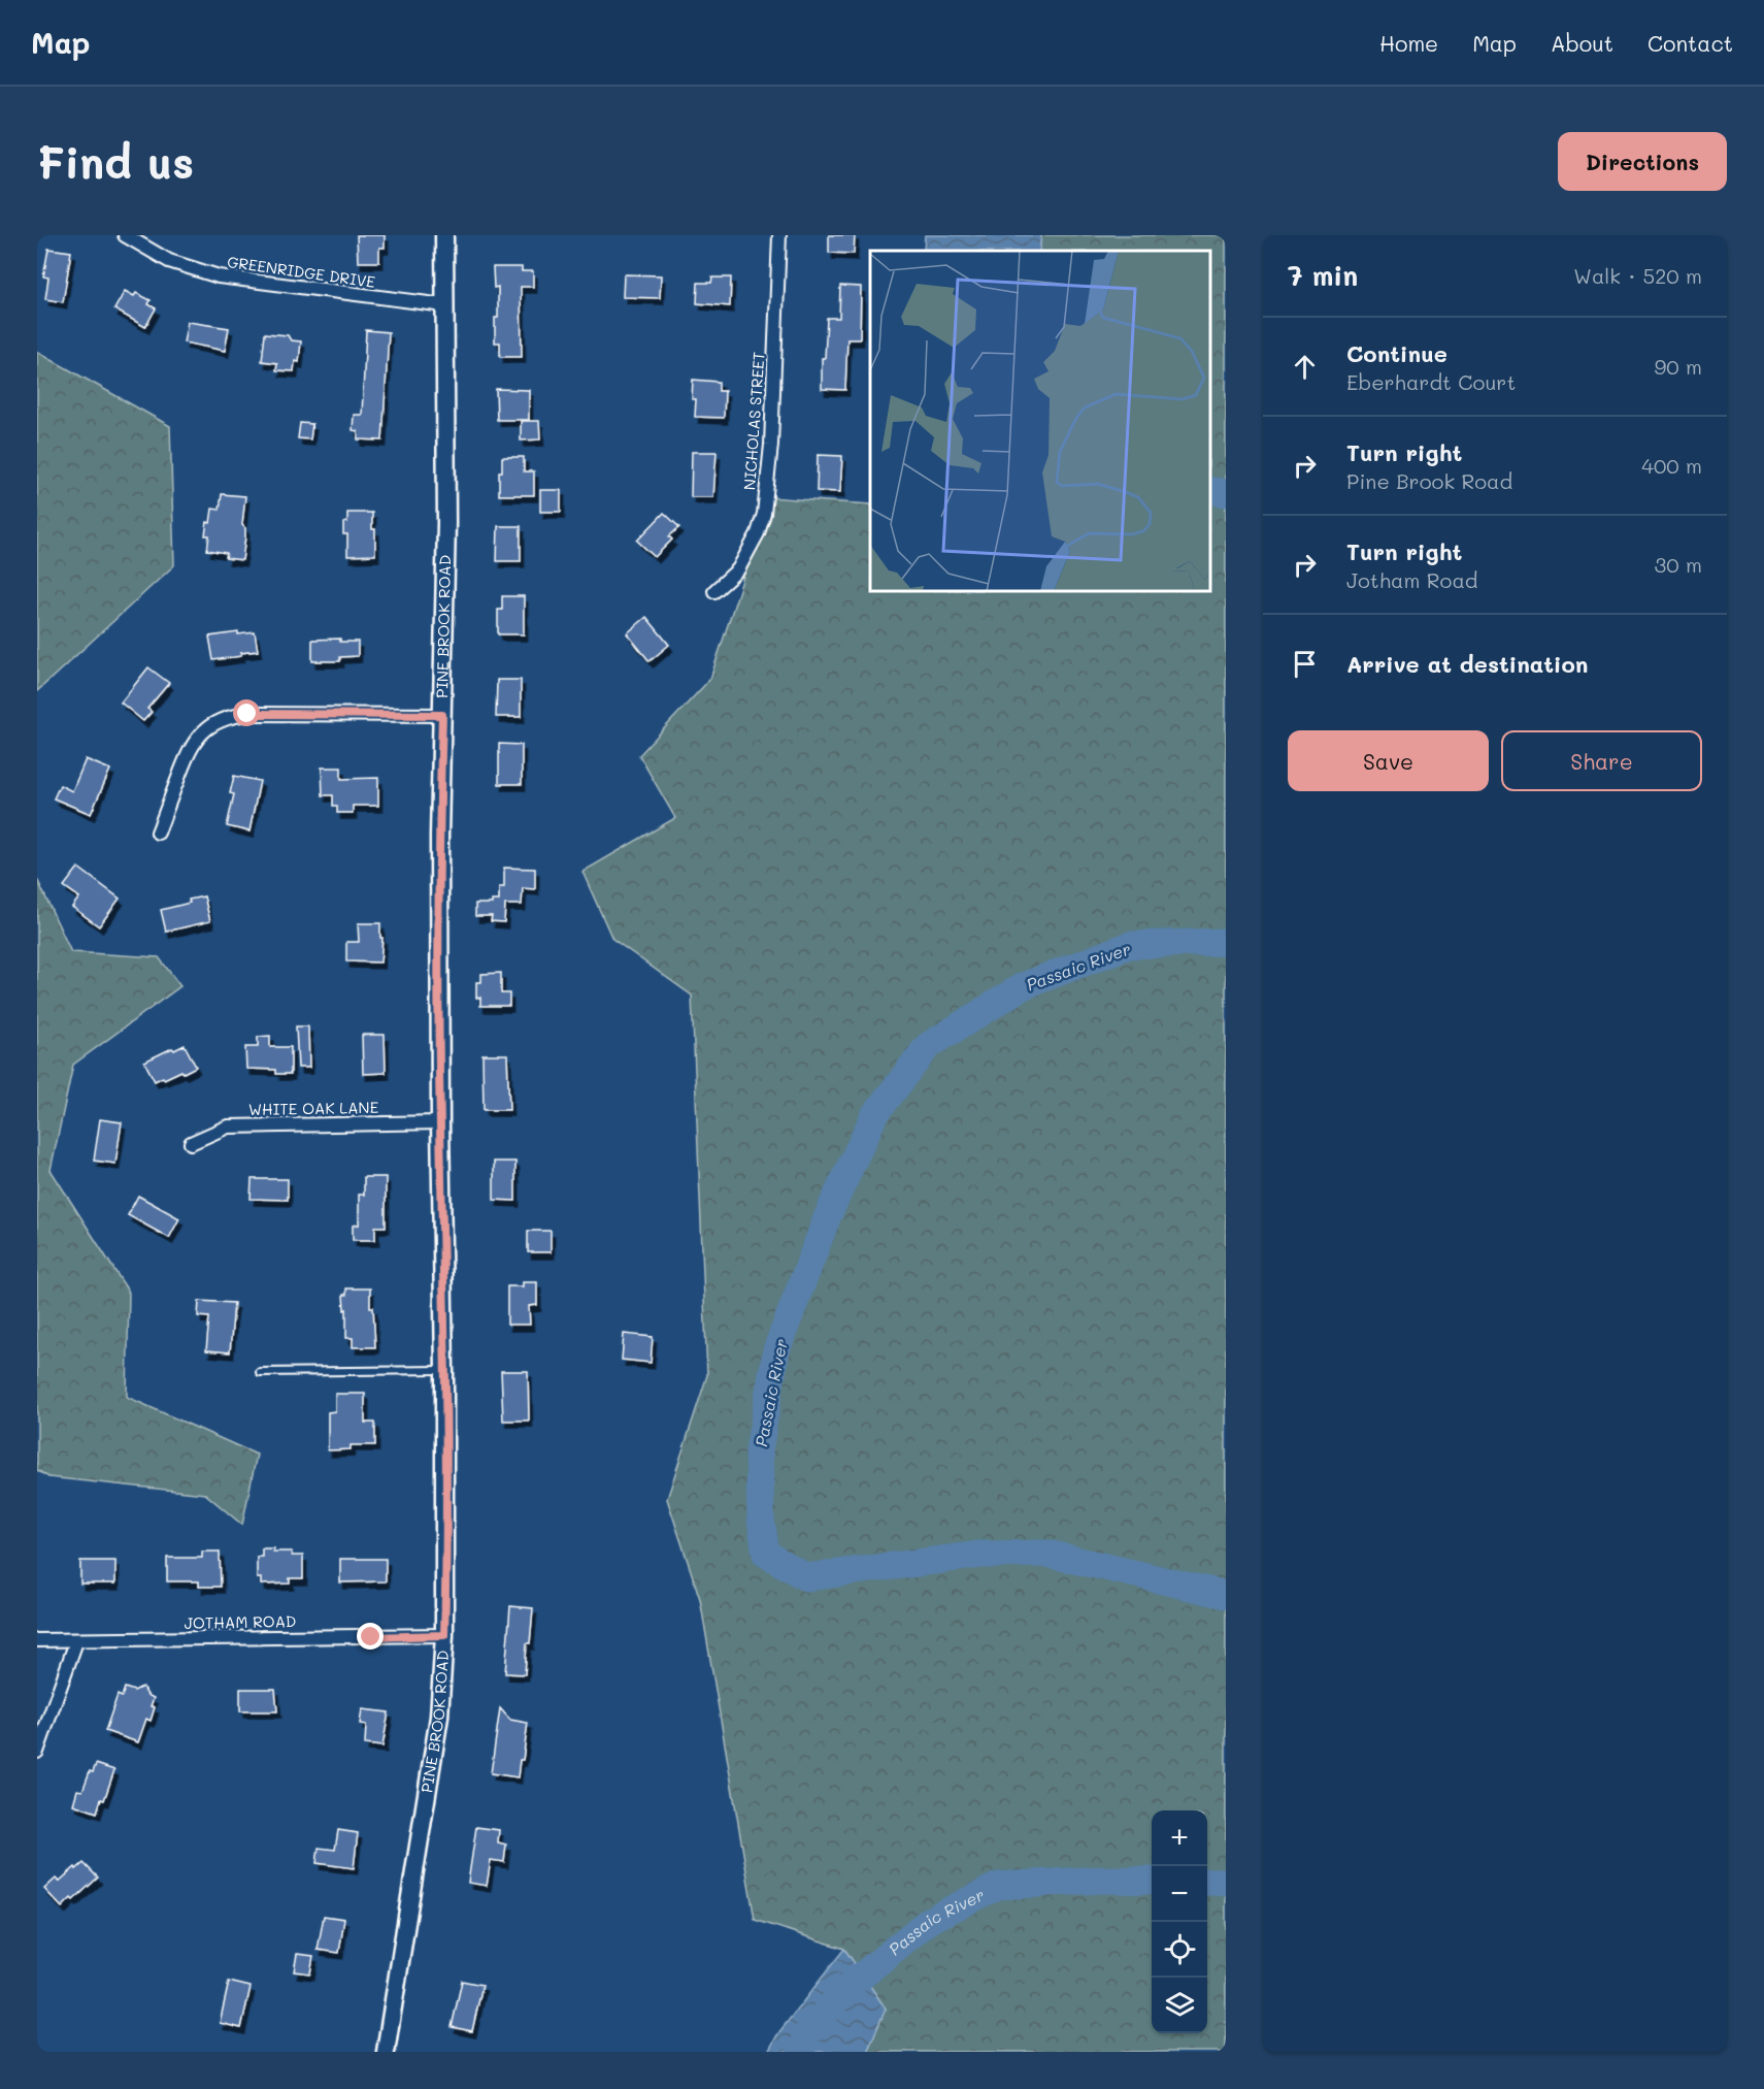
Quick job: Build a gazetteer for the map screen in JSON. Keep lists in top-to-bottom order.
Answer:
{
  "streets": {
    "street": [
      "GREENRIDGE DRIVE",
      "NICHOLAS STREET",
      "PINE BROOK ROAD",
      "WHITE OAK LANE",
      "JOTHAM ROAD"
    ]
  },
  "crossings": [
    ["GREENRIDGE DRIVE", "PINE BROOK ROAD"],
    ["PINE BROOK ROAD", "WHITE OAK LANE"],
    ["PINE BROOK ROAD", "JOTHAM ROAD"]
  ],
  "water": ["Passaic River"],
  "page": {
    "header": "Map",
    "nav": [
      "Home",
      "Map",
      "About",
      "Contact"
    ],
    "buttons": [
      "Directions",
      ["Save", "Share"]
    ],
    "title": "Find us",
    "heading": ["7 min", "Walk · 520 m"],
    "list": [
      ["Continue", "Eberhardt Court", "90 m"],
      ["Turn right", "Pine Brook Road", "400 m"],
      ["Turn right", "Jotham Road", "30 m"],
      "Arrive at destination"
    ],
    "map_buttons": ["+", "−"]
  }
}
